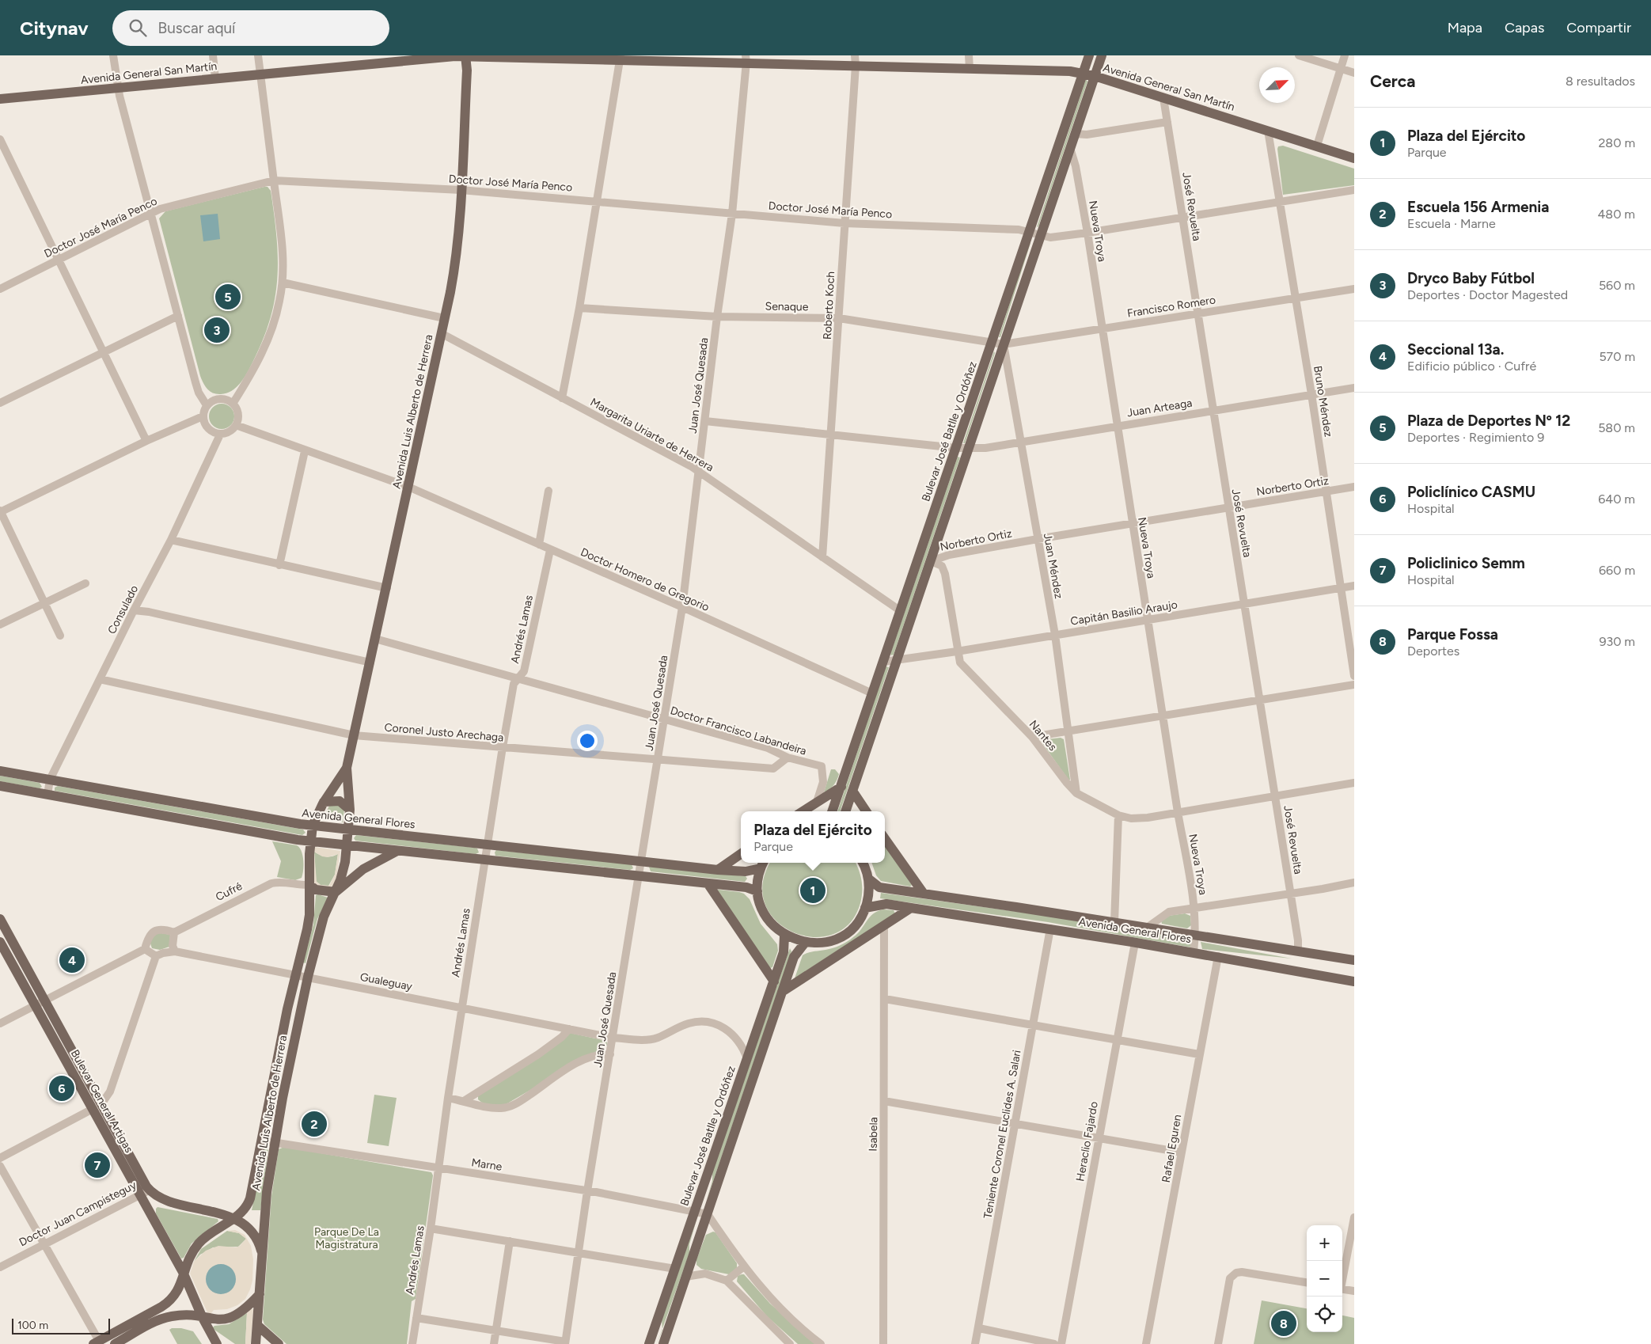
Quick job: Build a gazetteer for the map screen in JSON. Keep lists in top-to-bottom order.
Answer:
{
  "streets": {
    "main road": [
      "Avenida General San Martín",
      "Avenida Luis Alberto de Herrera",
      "Bulevar José Batlle y Ordóñez",
      "Avenida General Flores",
      "Cufré",
      "Bulevar General Artigas",
      "Doctor Juan Campisteguy"
    ],
    "street": [
      "Doctor José María Penco",
      "José Revuelta",
      "Nueva Troya",
      "Roberto Koch",
      "Senaque",
      "Francisco Romero",
      "Juan José Quesada",
      "Bruno Méndez",
      "Juan Arteaga",
      "Margarita Uriarte de Herrera",
      "Norberto Ortiz",
      "Juan Méndez",
      "Doctor Homero de Gregorio",
      "Consulado",
      "Capitán Basilio Araujo",
      "Andrés Lamas",
      "Doctor Francisco Labandeira",
      "Coronel Justo Arechaga",
      "Nantes",
      "Gualeguay",
      "Isabela",
      "Teniente Coronel Euclides A. Salari",
      "Heraclio Fajardo",
      "Rafael Eguren",
      "Marne"
    ]
  },
  "crossings": [
    ["Avenida General San Martín", "José Revuelta"],
    ["Avenida General San Martín", "Roberto Koch"],
    ["Avenida General San Martín", "Juan José Quesada"],
    ["Avenida General San Martín", "Bruno Méndez"],
    ["Avenida General San Martín", "Avenida Luis Alberto de Herrera"],
    ["Avenida General San Martín", "Bulevar José Batlle y Ordóñez"],
    ["Doctor José María Penco", "José Revuelta"],
    ["Doctor José María Penco", "Nueva Troya"],
    ["Doctor José María Penco", "Roberto Koch"],
    ["Doctor José María Penco", "Juan José Quesada"],
    ["Doctor José María Penco", "Bruno Méndez"],
    ["Doctor José María Penco", "Avenida Luis Alberto de Herrera"],
    ["Doctor José María Penco", "Bulevar José Batlle y Ordóñez"],
    ["José Revuelta", "Francisco Romero"],
    ["José Revuelta", "Juan Arteaga"],
    ["José Revuelta", "Norberto Ortiz"],
    ["José Revuelta", "Capitán Basilio Araujo"],
    ["José Revuelta", "Nantes"],
    ["José Revuelta", "Avenida General Flores"],
    ["Nueva Troya", "Francisco Romero"],
    ["Nueva Troya", "Juan Arteaga"],
    ["Nueva Troya", "Norberto Ortiz"],
    ["Nueva Troya", "Capitán Basilio Araujo"],
    ["Nueva Troya", "Nantes"],
    ["Nueva Troya", "Avenida General Flores"],
    ["Roberto Koch", "Senaque"],
    ["Roberto Koch", "Juan Arteaga"],
    ["Roberto Koch", "Margarita Uriarte de Herrera"],
    ["Senaque", "Francisco Romero"],
    ["Senaque", "Juan José Quesada"],
    ["Senaque", "Bulevar José Batlle y Ordóñez"],
    ["Francisco Romero", "Bruno Méndez"],
    ["Francisco Romero", "Bulevar José Batlle y Ordóñez"],
    ["Francisco Romero", "Juan Méndez"],
    ["Juan José Quesada", "Juan Arteaga"],
    ["Juan José Quesada", "Margarita Uriarte de Herrera"],
    ["Juan José Quesada", "Doctor Homero de Gregorio"],
    ["Juan José Quesada", "Doctor Francisco Labandeira"],
    ["Juan José Quesada", "Coronel Justo Arechaga"],
    ["Juan José Quesada", "Avenida General Flores"],
    ["Juan José Quesada", "Gualeguay"],
    ["Juan José Quesada", "Marne"],
    ["Bruno Méndez", "Juan Arteaga"],
    ["Bruno Méndez", "Norberto Ortiz"],
    ["Bruno Méndez", "Capitán Basilio Araujo"],
    ["Juan Arteaga", "Bulevar José Batlle y Ordóñez"],
    ["Juan Arteaga", "Juan Méndez"],
    ["Avenida Luis Alberto de Herrera", "Margarita Uriarte de Herrera"],
    ["Avenida Luis Alberto de Herrera", "Doctor Homero de Gregorio"],
    ["Avenida Luis Alberto de Herrera", "Doctor Francisco Labandeira"],
    ["Avenida Luis Alberto de Herrera", "Coronel Justo Arechaga"],
    ["Avenida Luis Alberto de Herrera", "Avenida General Flores"],
    ["Avenida Luis Alberto de Herrera", "Cufré"],
    ["Avenida Luis Alberto de Herrera", "Gualeguay"],
    ["Avenida Luis Alberto de Herrera", "Bulevar General Artigas"],
    ["Avenida Luis Alberto de Herrera", "Marne"],
    ["Avenida Luis Alberto de Herrera", "Doctor Juan Campisteguy"],
    ["Bulevar José Batlle y Ordóñez", "Margarita Uriarte de Herrera"],
    ["Bulevar José Batlle y Ordóñez", "Doctor Homero de Gregorio"],
    ["Bulevar José Batlle y Ordóñez", "Capitán Basilio Araujo"],
    ["Bulevar José Batlle y Ordóñez", "Gualeguay"],
    ["Bulevar José Batlle y Ordóñez", "Marne"],
    ["Norberto Ortiz", "Juan Méndez"],
    ["Norberto Ortiz", "Nantes"],
    ["Juan Méndez", "Capitán Basilio Araujo"],
    ["Juan Méndez", "Nantes"],
    ["Doctor Homero de Gregorio", "Consulado"],
    ["Doctor Homero de Gregorio", "Andrés Lamas"],
    ["Consulado", "Coronel Justo Arechaga"],
    ["Consulado", "Avenida General Flores"],
    ["Capitán Basilio Araujo", "Nantes"],
    ["Andrés Lamas", "Doctor Francisco Labandeira"],
    ["Andrés Lamas", "Coronel Justo Arechaga"],
    ["Andrés Lamas", "Avenida General Flores"],
    ["Andrés Lamas", "Gualeguay"],
    ["Andrés Lamas", "Marne"],
    ["Doctor Francisco Labandeira", "Coronel Justo Arechaga"],
    ["Avenida General Flores", "Teniente Coronel Euclides A. Salari"],
    ["Avenida General Flores", "Heraclio Fajardo"],
    ["Avenida General Flores", "Rafael Eguren"],
    ["Bulevar General Artigas", "Doctor Juan Campisteguy"]
  ],
  "parks": ["Parque De La Magistratura"],
  "scale_bar": "100 m",
  "north": "top right",
  "page": {
    "header": "Citynav",
    "search": "Buscar aquí",
    "nav": ["Mapa", "Capas", "Compartir"],
    "heading": ["Cerca", "8 resultados"],
    "list": [
      {
        "mark": "1",
        "name": "Plaza del Ejército",
        "note": "Parque",
        "value": "280 m"
      },
      {
        "mark": "2",
        "name": "Escuela 156 Armenia",
        "note": "Escuela · Marne",
        "value": "480 m"
      },
      {
        "mark": "3",
        "name": "Dryco Baby Fútbol",
        "note": "Deportes · Doctor Magested",
        "value": "560 m"
      },
      {
        "mark": "4",
        "name": "Seccional 13a.",
        "note": "Edificio público · Cufré",
        "value": "570 m"
      },
      {
        "mark": "5",
        "name": "Plaza de Deportes Nº 12",
        "note": "Deportes · Regimiento 9",
        "value": "580 m"
      },
      {
        "mark": "6",
        "name": "Policlínico CASMU",
        "note": "Hospital",
        "value": "640 m"
      },
      {
        "mark": "7",
        "name": "Policlinico Semm",
        "note": "Hospital",
        "value": "660 m"
      },
      {
        "mark": "8",
        "name": "Parque Fossa",
        "note": "Deportes",
        "value": "930 m"
      }
    ],
    "pins": [
      "5",
      "3",
      "1",
      "4",
      "6",
      "2",
      "7",
      "8"
    ],
    "popup": ["Plaza del Ejército", "Parque"],
    "map_buttons": ["+", "−"],
    "scale": "100 m"
  }
}
